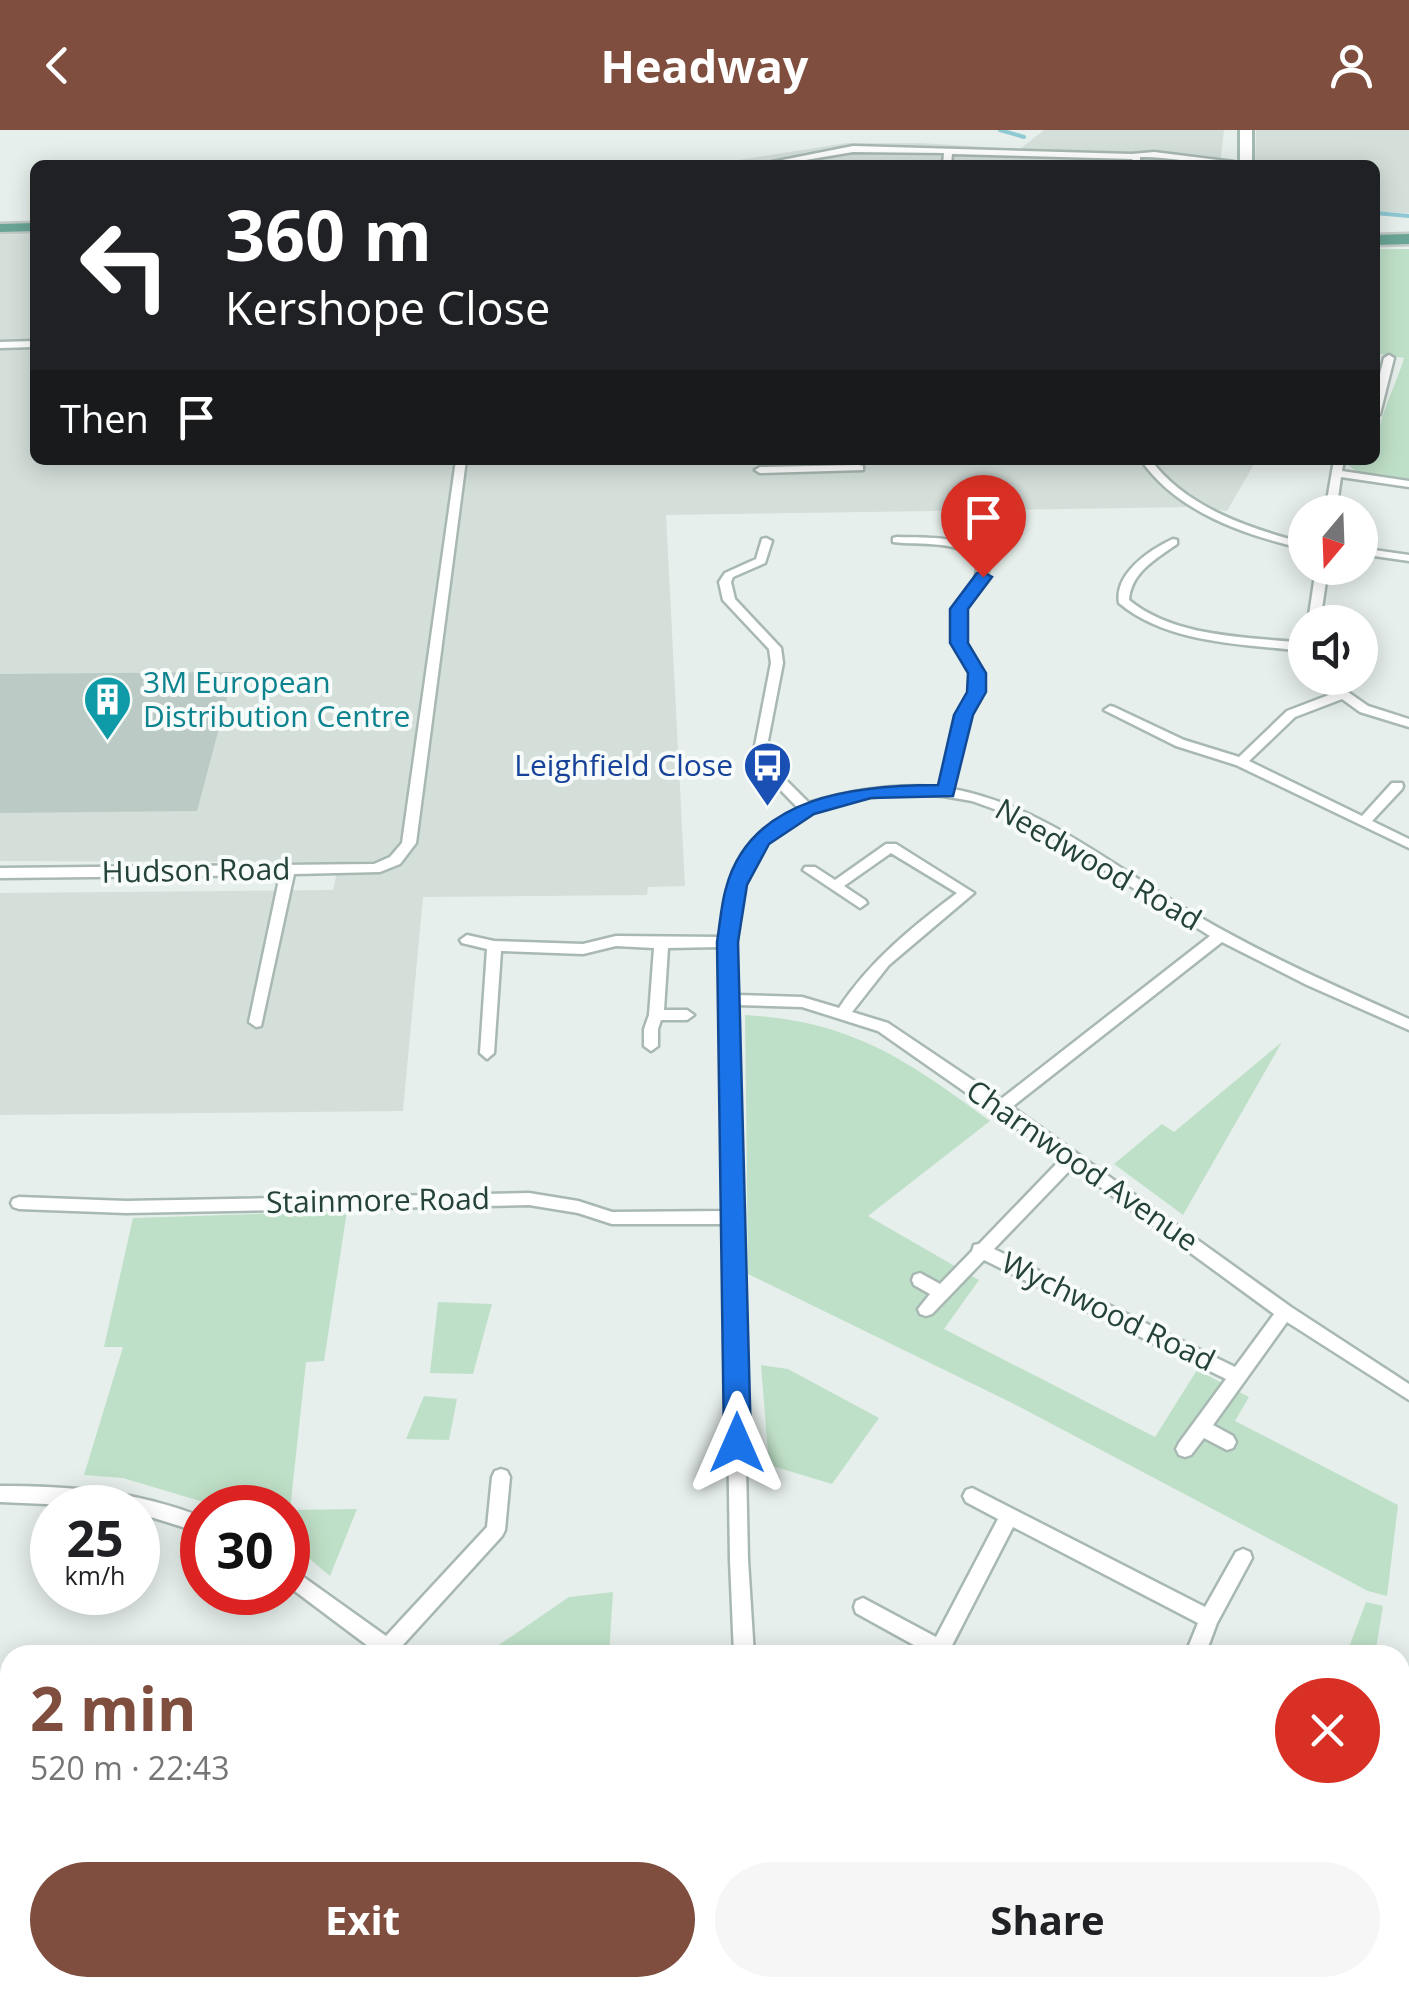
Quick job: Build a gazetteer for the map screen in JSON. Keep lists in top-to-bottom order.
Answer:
{
  "streets": {
    "street": [
      "Needwood Road",
      "Hudson Road",
      "Charnwood Avenue",
      "Stainmore Road",
      "Wychwood Road"
    ]
  },
  "crossings": [
    ["Needwood Road", "Charnwood Avenue"],
    ["Needwood Road", "Stainmore Road"],
    ["Charnwood Avenue", "Wychwood Road"]
  ],
  "places": {
    "building": ["3M European Distribution Centre"],
    "bus stop": ["Leighfield Close"]
  },
  "north": "bottom",
  "page": {
    "header": "Headway",
    "turn": ["360 m", "Kershope Close"],
    "then": "Then",
    "speed": "25 km/h",
    "limit": "30",
    "heading": ["2 min", "520 m · 22:43"],
    "buttons": ["Exit", "Share"]
  }
}
